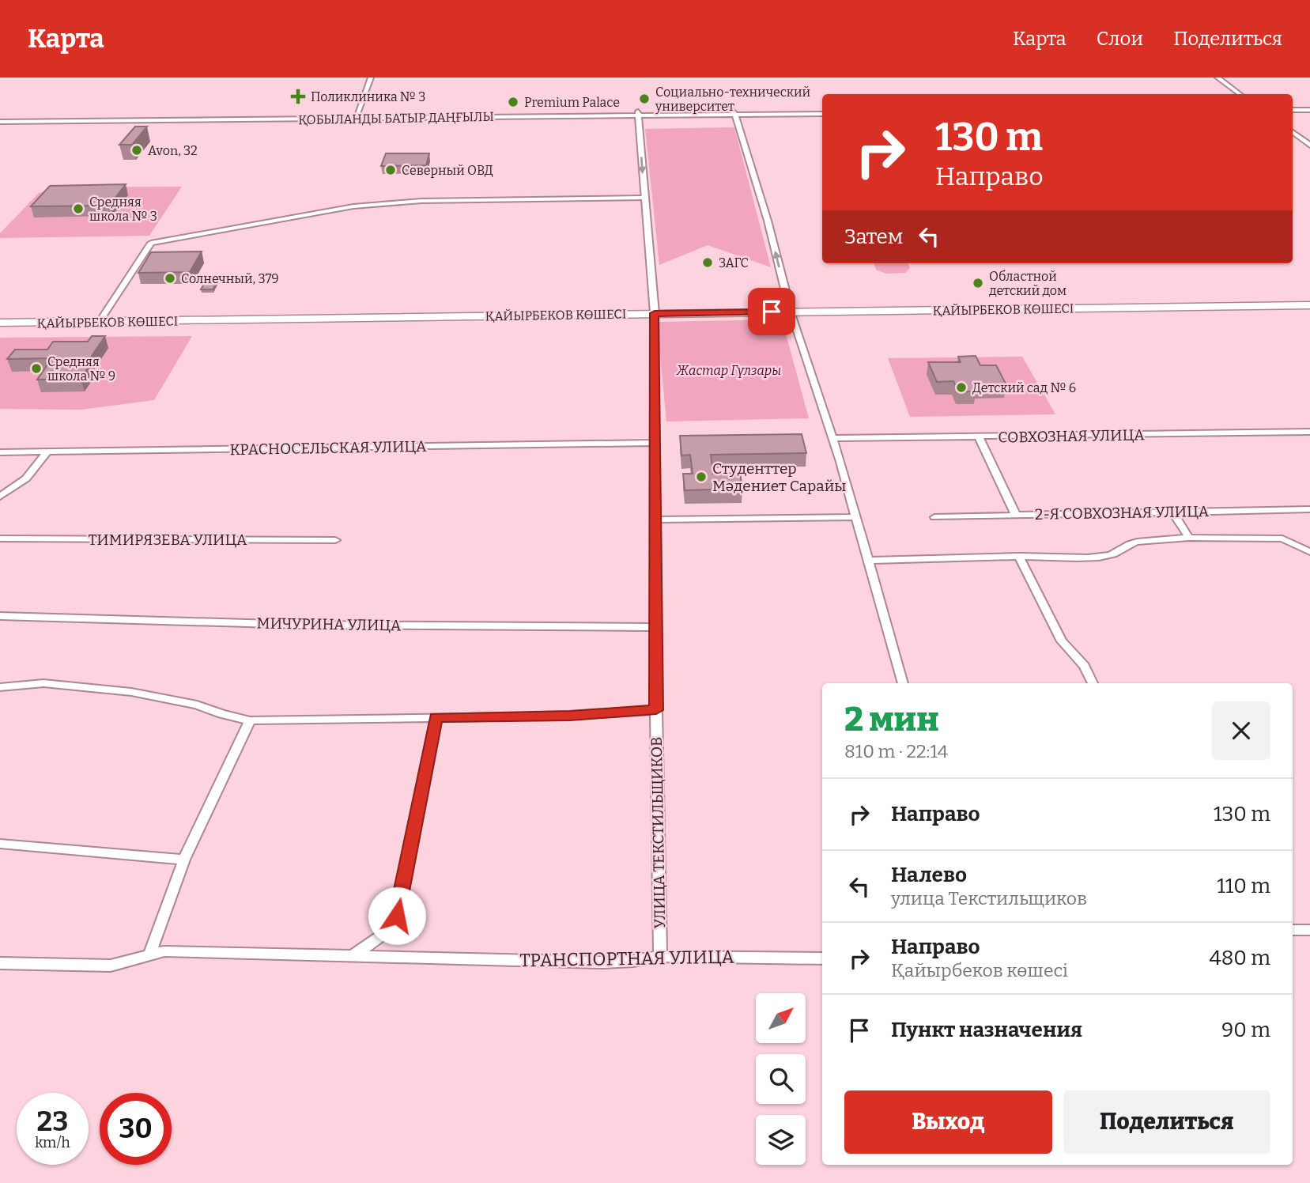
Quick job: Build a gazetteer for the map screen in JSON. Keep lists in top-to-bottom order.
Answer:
{
  "streets": {
    "main road": ["ҚАЙЫРБЕКОВ КӨШЕСІ"],
    "street": [
      "ҚОБЫЛАНДЫ БАТЫР ДАҢҒЫЛЫ",
      "СОВХОЗНАЯ УЛИЦА",
      "КРАСНОСЕЛЬСКАЯ УЛИЦА",
      "2-Я СОВХОЗНАЯ УЛИЦА",
      "ТИМИРЯЗЕВА УЛИЦА",
      "МИЧУРИНА УЛИЦА",
      "УЛИЦА ТЕКСТИЛЬЩИКОВ",
      "ТРАНСПОРТНАЯ УЛИЦА"
    ]
  },
  "crossings": [
    ["ҚОБЫЛАНДЫ БАТЫР ДАҢҒЫЛЫ", "УЛИЦА ТЕКСТИЛЬЩИКОВ"],
    ["ҚАЙЫРБЕКОВ КӨШЕСІ", "УЛИЦА ТЕКСТИЛЬЩИКОВ"],
    ["КРАСНОСЕЛЬСКАЯ УЛИЦА", "УЛИЦА ТЕКСТИЛЬЩИКОВ"],
    ["МИЧУРИНА УЛИЦА", "УЛИЦА ТЕКСТИЛЬЩИКОВ"],
    ["УЛИЦА ТЕКСТИЛЬЩИКОВ", "ТРАНСПОРТНАЯ УЛИЦА"]
  ],
  "parks": ["Жастар Гүлзары"],
  "places": {
    "health": ["Поликлиника № 3"],
    "other": [
      "Социально-технический университет",
      "Premium Palace",
      "Avon, 32",
      "Северный ОВД",
      "Средняя школа № 3",
      "ЗАГС",
      "Солнечный, 379",
      "Областной детский дом",
      "Средняя школа № 9",
      "Детский сад № 6",
      "Студенттер Мәдениет Сарайы"
    ]
  },
  "north": "top right",
  "page": {
    "header": "Карта",
    "nav": ["Карта", "Слои", "Поделиться"],
    "turn": ["130 m", "Направо"],
    "then": "Затем",
    "heading": ["2 мин", "810 m · 22:14"],
    "list": [
      {
        "name": "Направо",
        "value": "130 m"
      },
      {
        "name": "Налево",
        "note": "улица Текстильщиков",
        "value": "110 m"
      },
      {
        "name": "Направо",
        "note": "Қайырбеков көшесі",
        "value": "480 m"
      },
      {
        "name": "Пункт назначения",
        "value": "90 m"
      }
    ],
    "buttons": ["Выход", "Поделиться"],
    "speed": "23 km/h",
    "limit": "30"
  }
}
